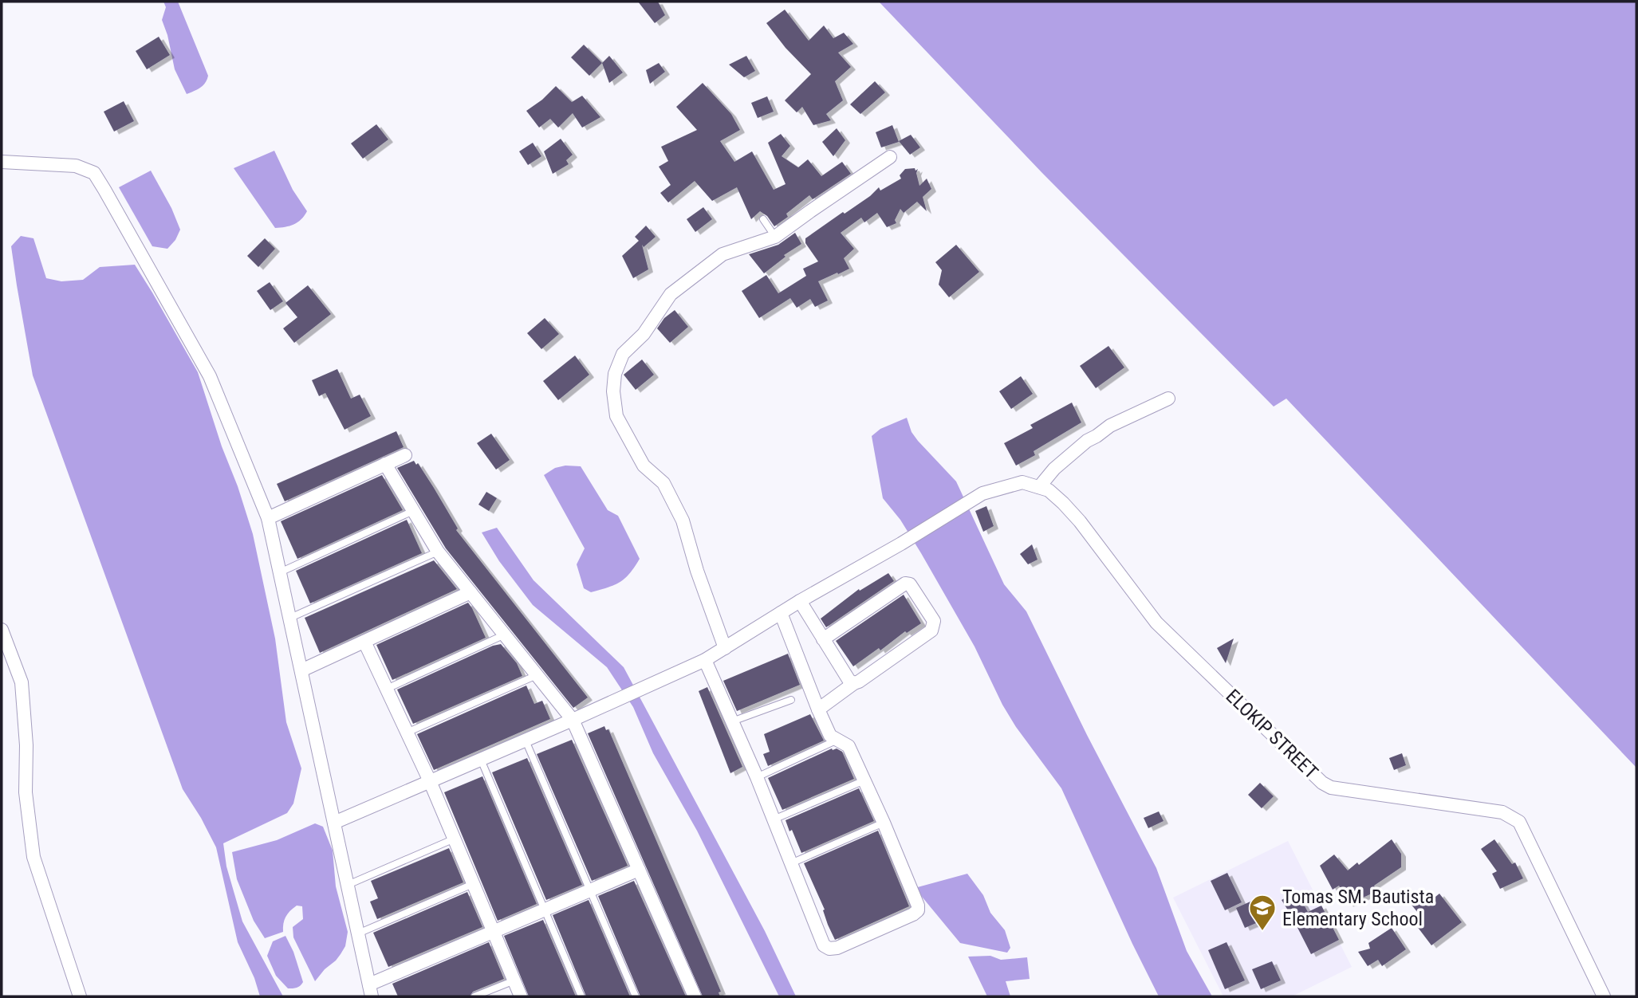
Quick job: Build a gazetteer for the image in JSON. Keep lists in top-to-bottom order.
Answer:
{
  "streets": {
    "street": ["ELOKIP STREET"]
  },
  "places": {
    "school or university": ["Tomas SM. Bautista Elementary School"]
  }
}
